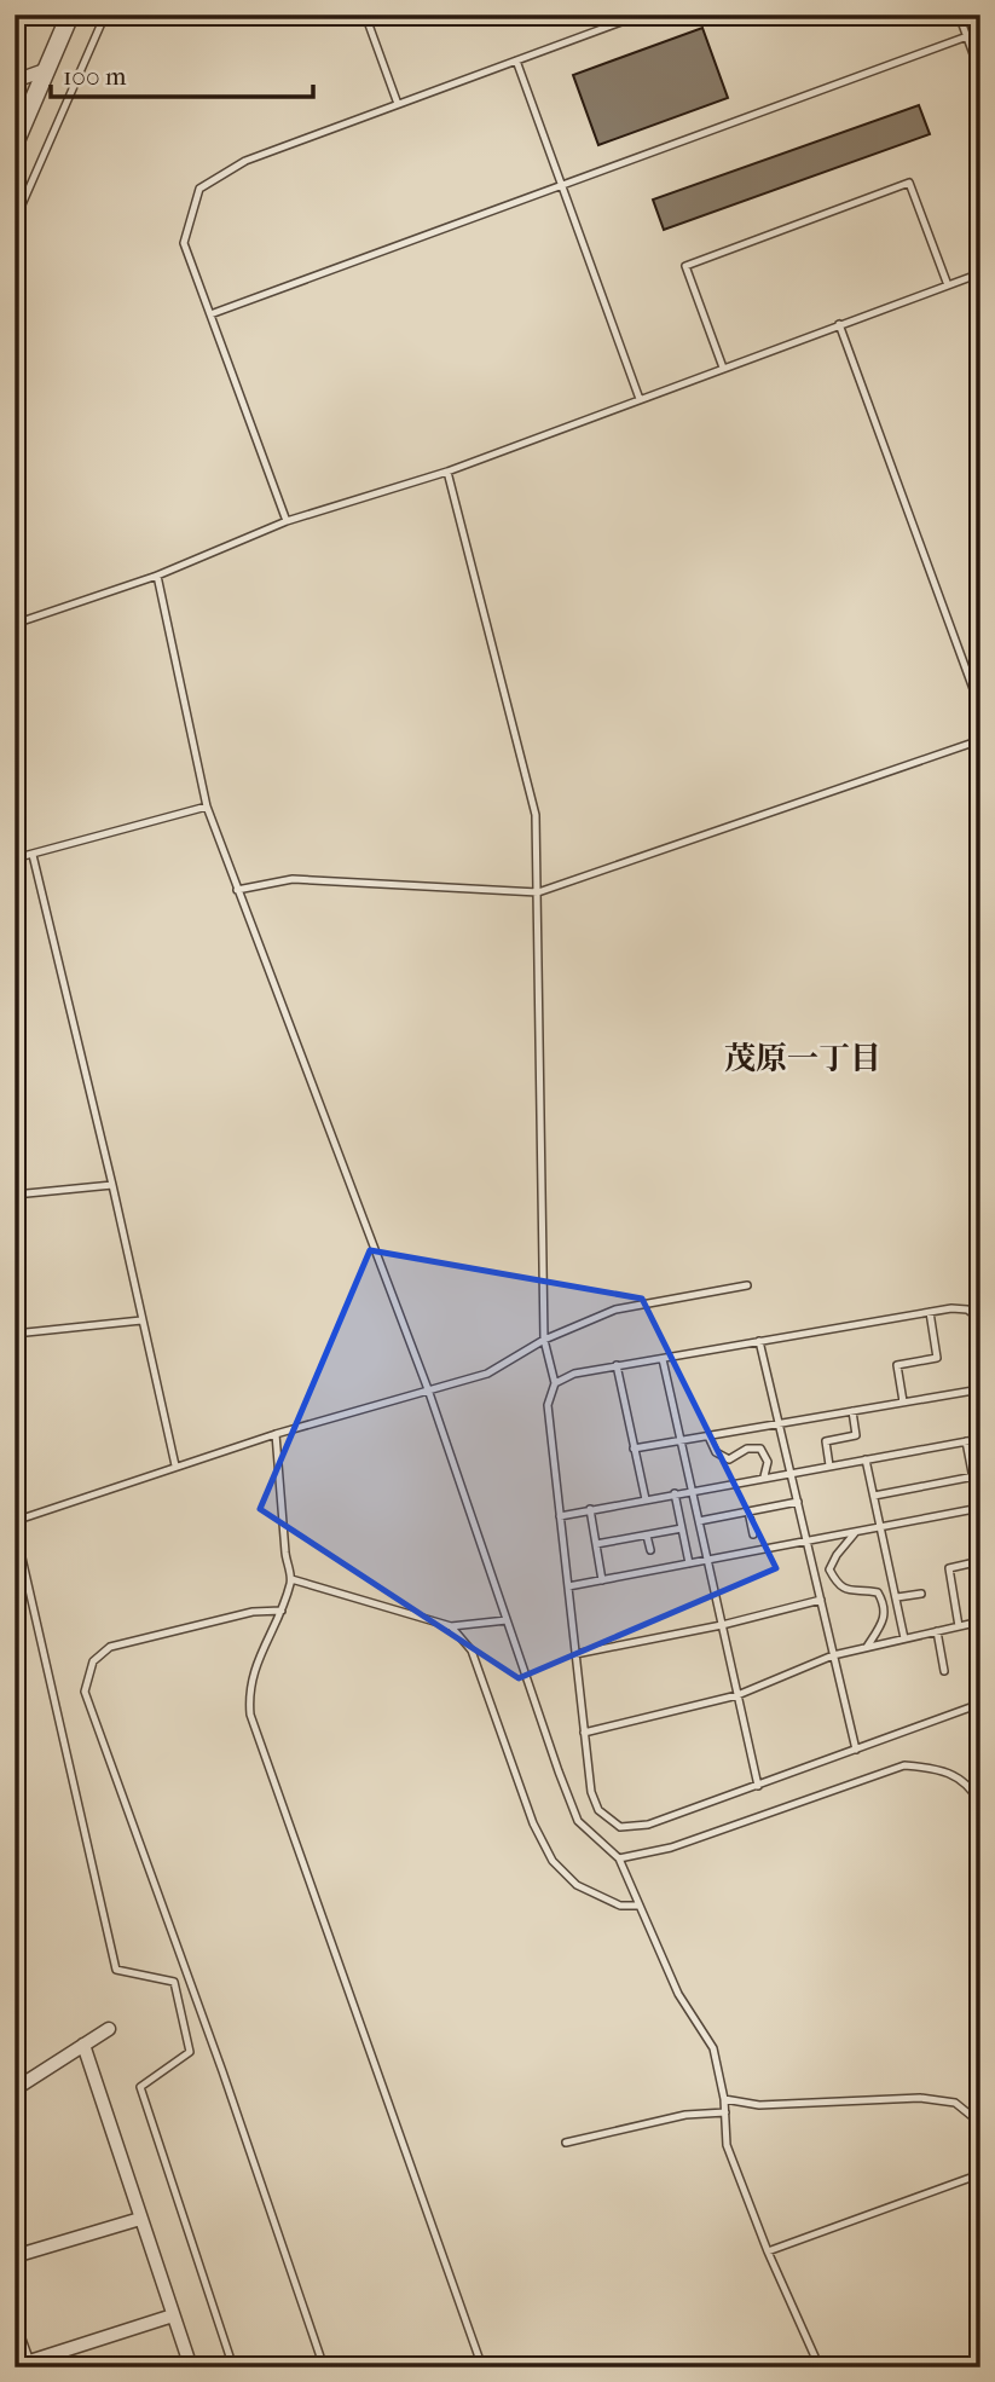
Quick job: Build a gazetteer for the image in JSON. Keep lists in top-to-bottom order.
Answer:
{
  "districts": ["茂原一丁目"],
  "scale_bar": "100 m"
}
